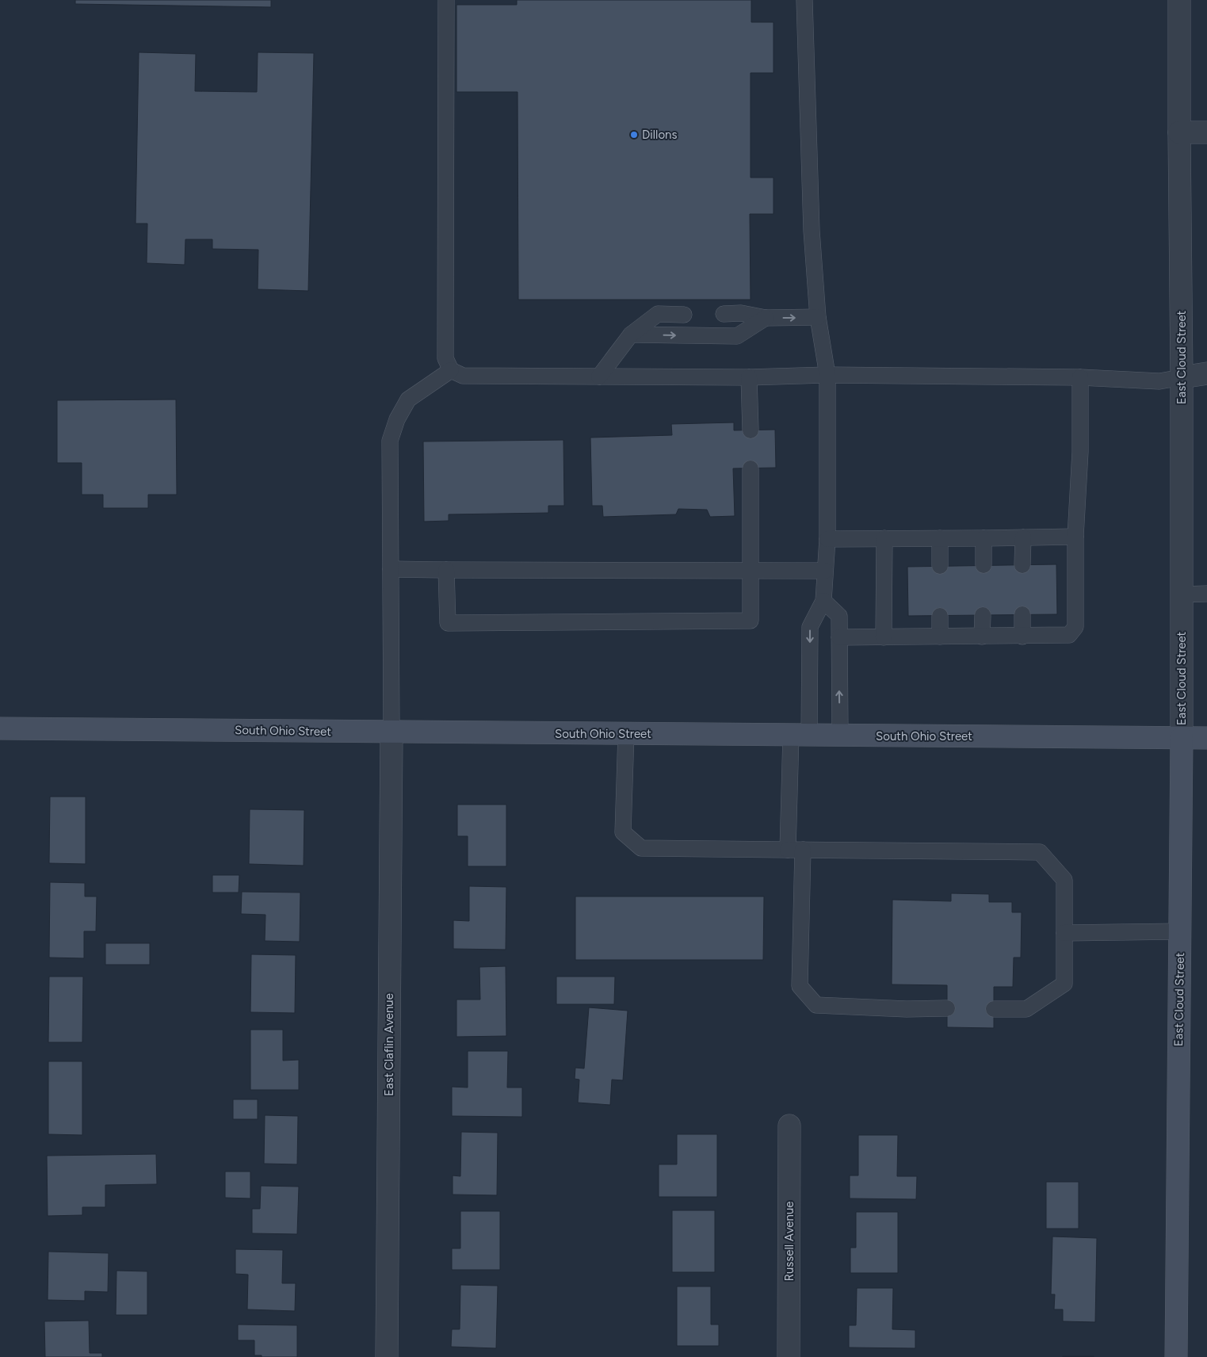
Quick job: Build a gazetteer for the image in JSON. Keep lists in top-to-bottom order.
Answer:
{
  "streets": {
    "main road": ["East Cloud Street", "South Ohio Street"],
    "street": ["East Claflin Avenue", "Russell Avenue"]
  },
  "crossings": [
    ["East Cloud Street", "South Ohio Street"],
    ["South Ohio Street", "East Claflin Avenue"]
  ],
  "places": ["Dillons"]
}
